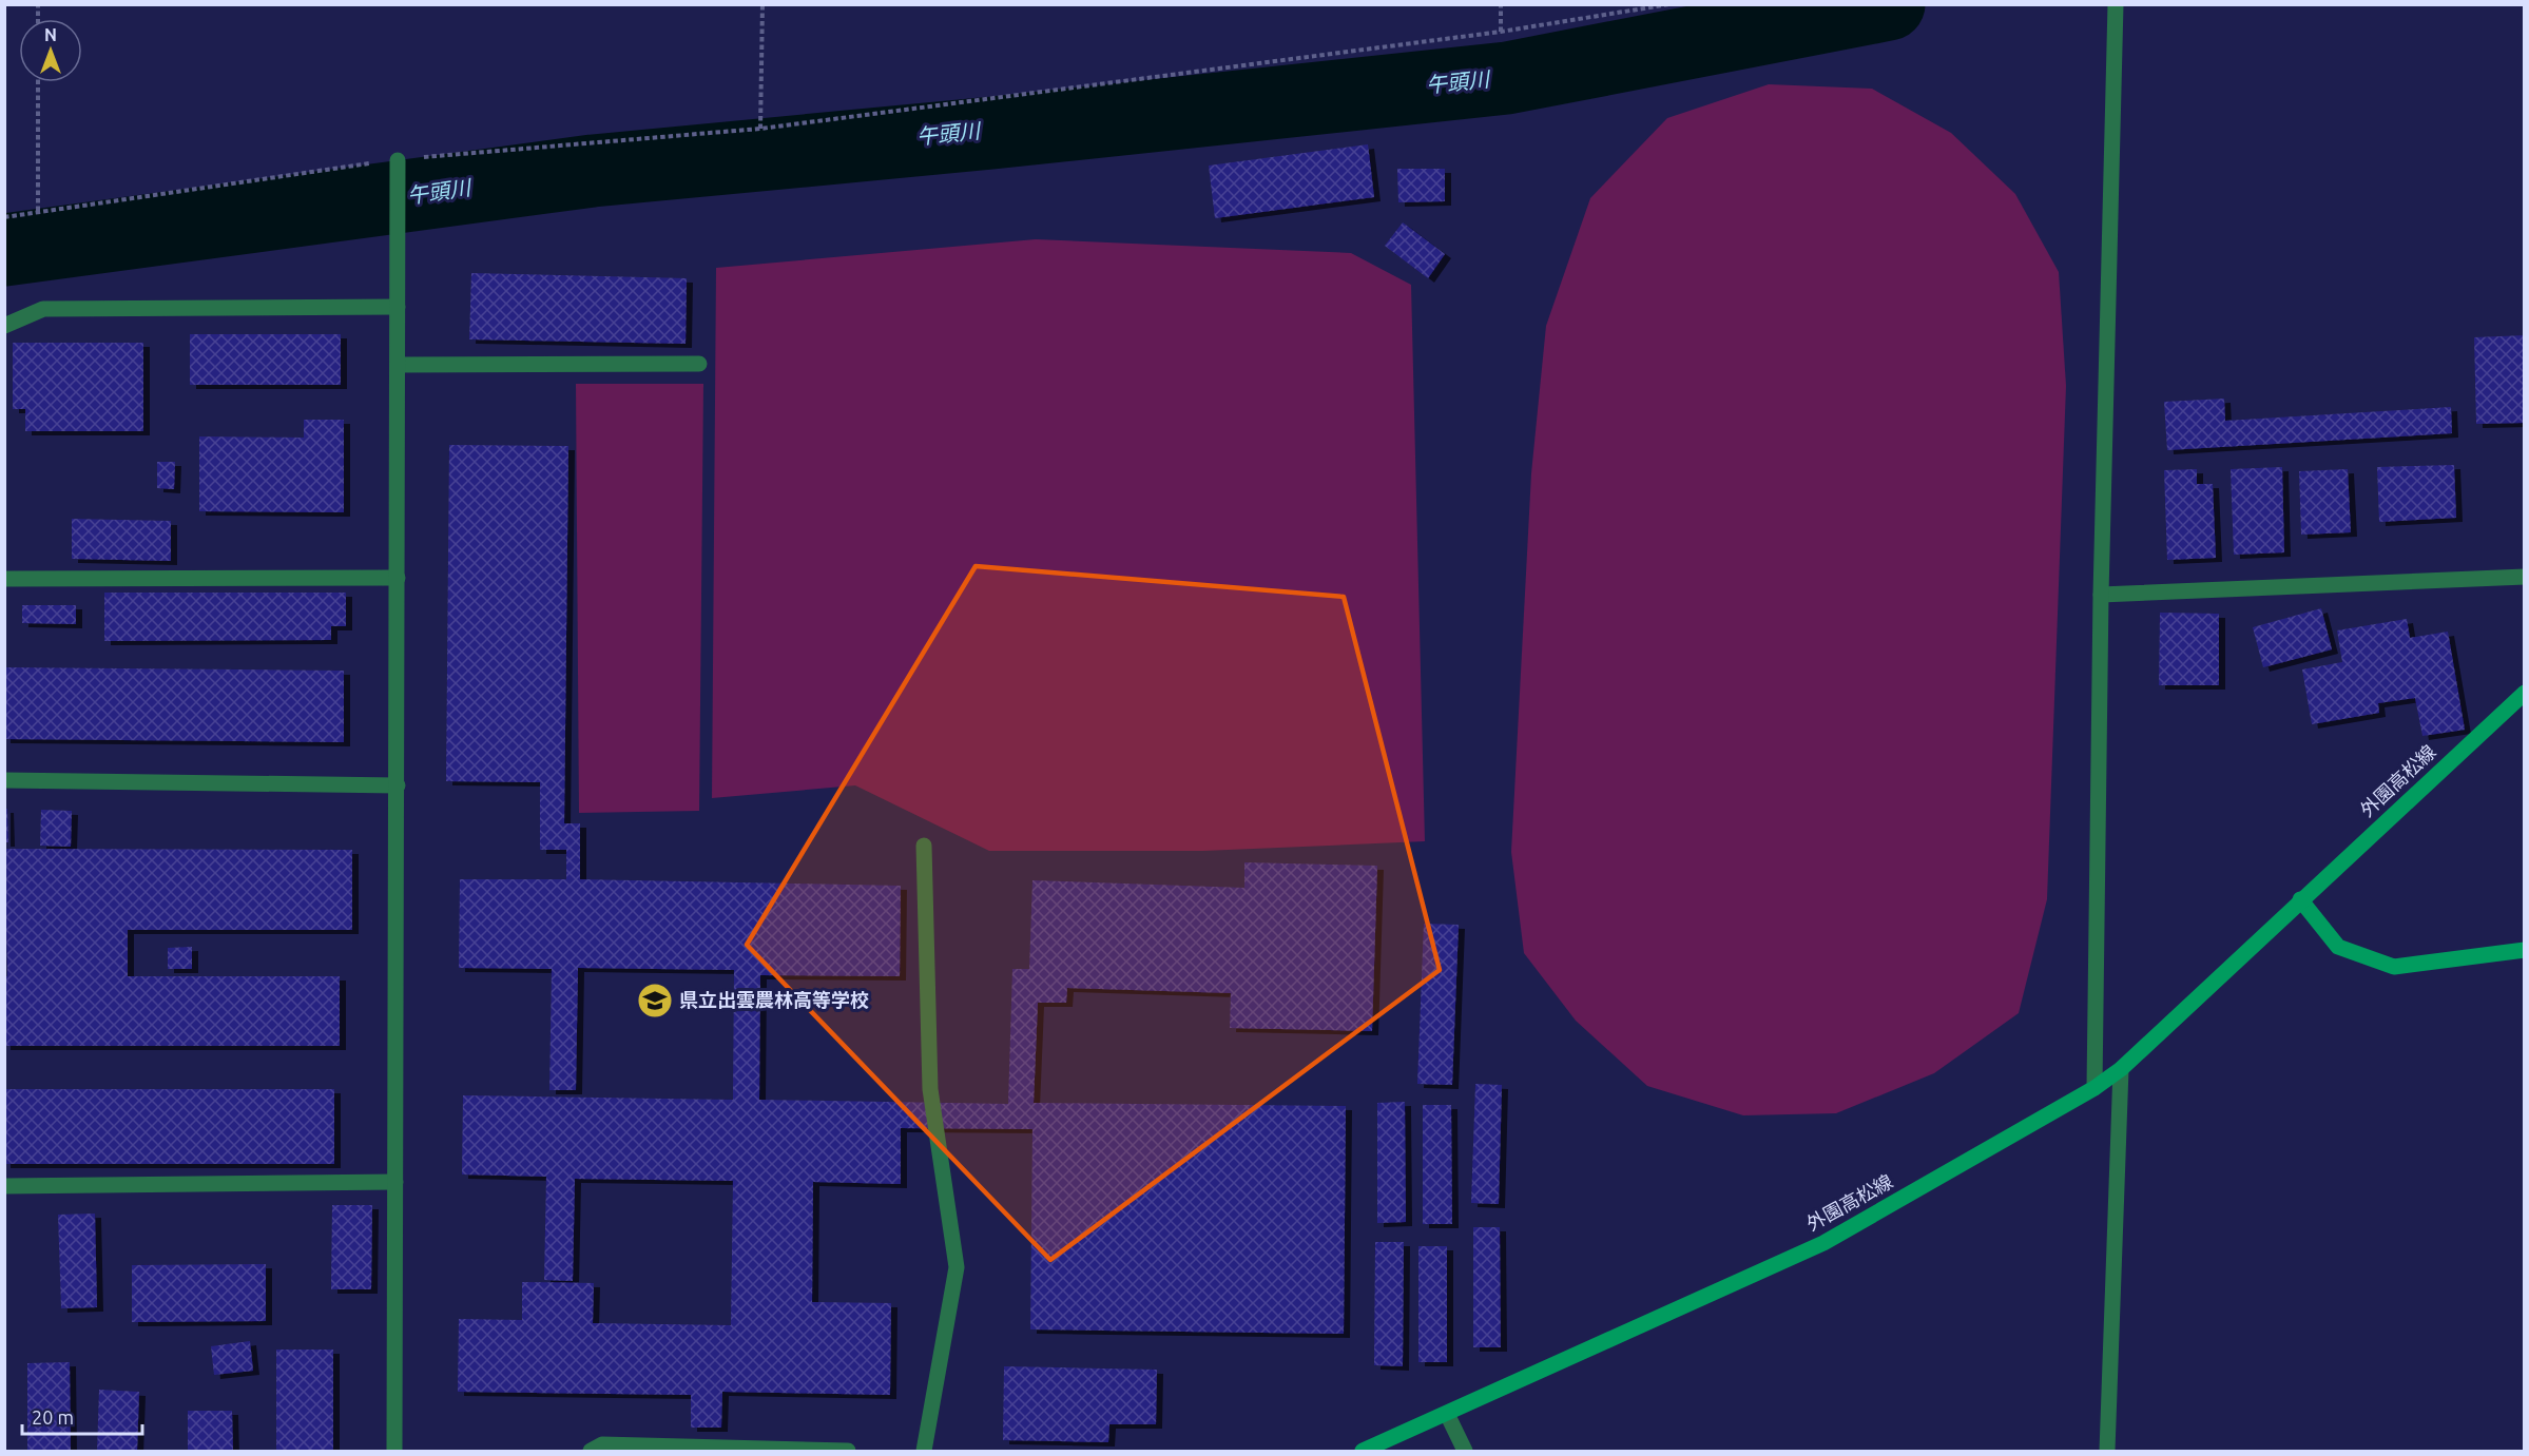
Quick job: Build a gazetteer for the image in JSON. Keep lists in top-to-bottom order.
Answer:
{
  "streets": {
    "main road": ["外園高松線"]
  },
  "water": ["午頭川"],
  "places": {
    "school or university": ["県立出雲農林高等学校"]
  },
  "scale_bar": "20 m",
  "north": "top"
}
